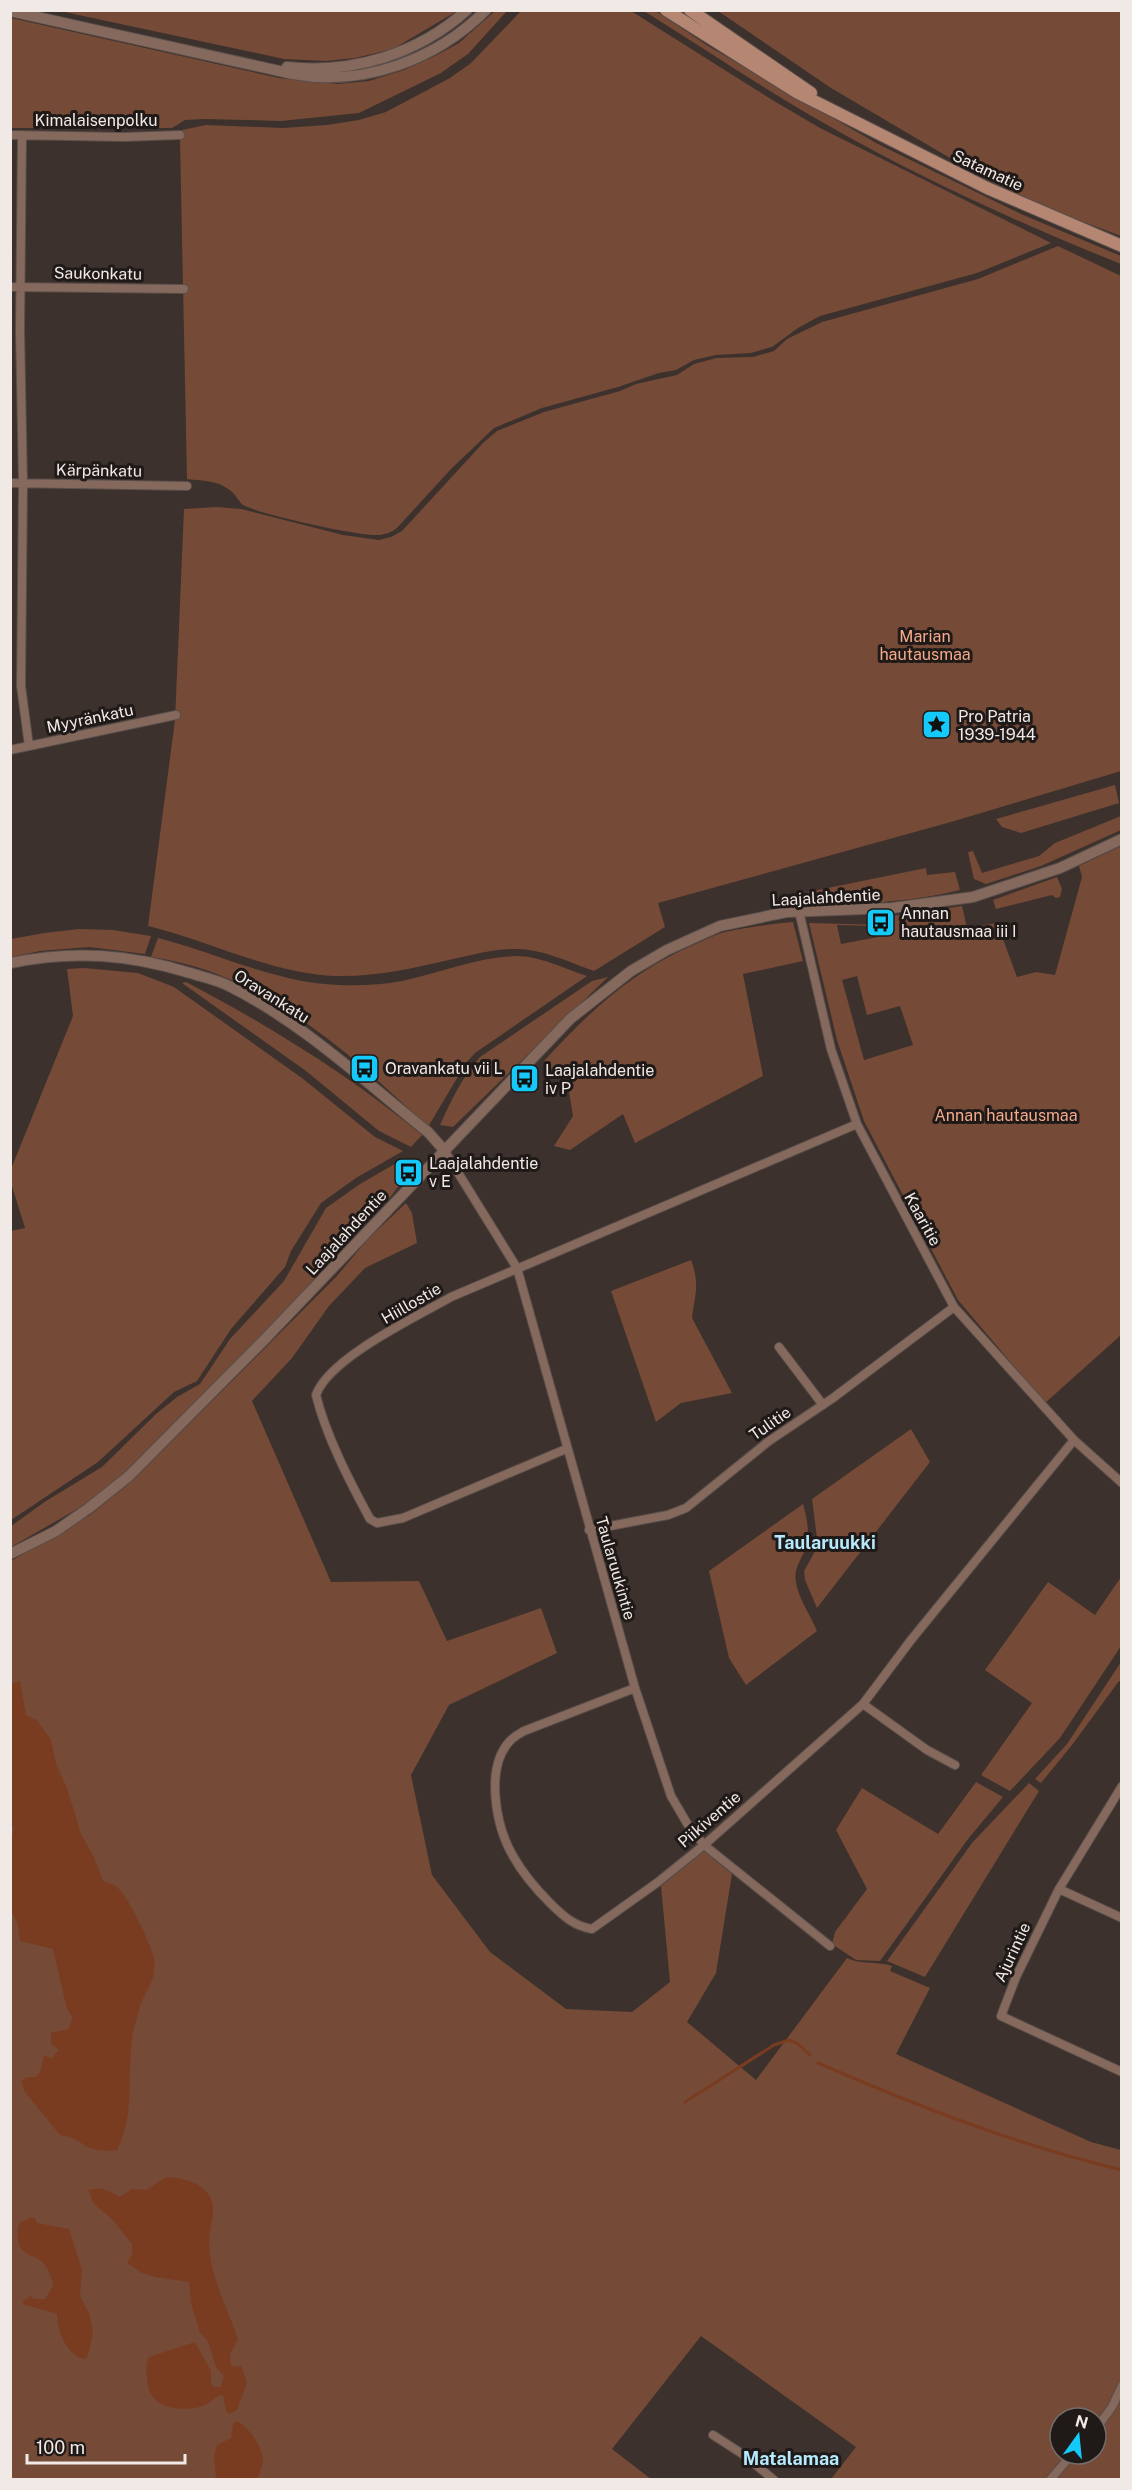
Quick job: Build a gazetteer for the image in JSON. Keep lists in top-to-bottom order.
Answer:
{
  "streets": {
    "main road": ["Satamatie"],
    "street": [
      "Kimalaisenpolku",
      "Saukonkatu",
      "Kärpänkatu",
      "Myyränkatu",
      "Laajalahdentie",
      "Oravankatu",
      "Kaaritie",
      "Hiillostie",
      "Tulitie",
      "Taularuukintie",
      "Piikiventie",
      "Ajurintie"
    ]
  },
  "crossings": [
    ["Laajalahdentie", "Oravankatu"],
    ["Laajalahdentie", "Kaaritie"],
    ["Laajalahdentie", "Taularuukintie"],
    ["Oravankatu", "Taularuukintie"],
    ["Kaaritie", "Hiillostie"],
    ["Kaaritie", "Tulitie"],
    ["Kaaritie", "Piikiventie"],
    ["Hiillostie", "Taularuukintie"],
    ["Tulitie", "Taularuukintie"],
    ["Taularuukintie", "Piikiventie"]
  ],
  "districts": ["Taularuukki", "Matalamaa"],
  "parks": ["Marian hautausmaa", "Annan hautausmaa"],
  "places": {
    "place": ["Pro Patria 1939-1944"],
    "bus stop": [
      "Annan hautausmaa iii I",
      "Oravankatu vii L",
      "Laajalahdentie iv P",
      "Laajalahdentie v E"
    ]
  },
  "scale_bar": "100 m",
  "north": "top"
}
